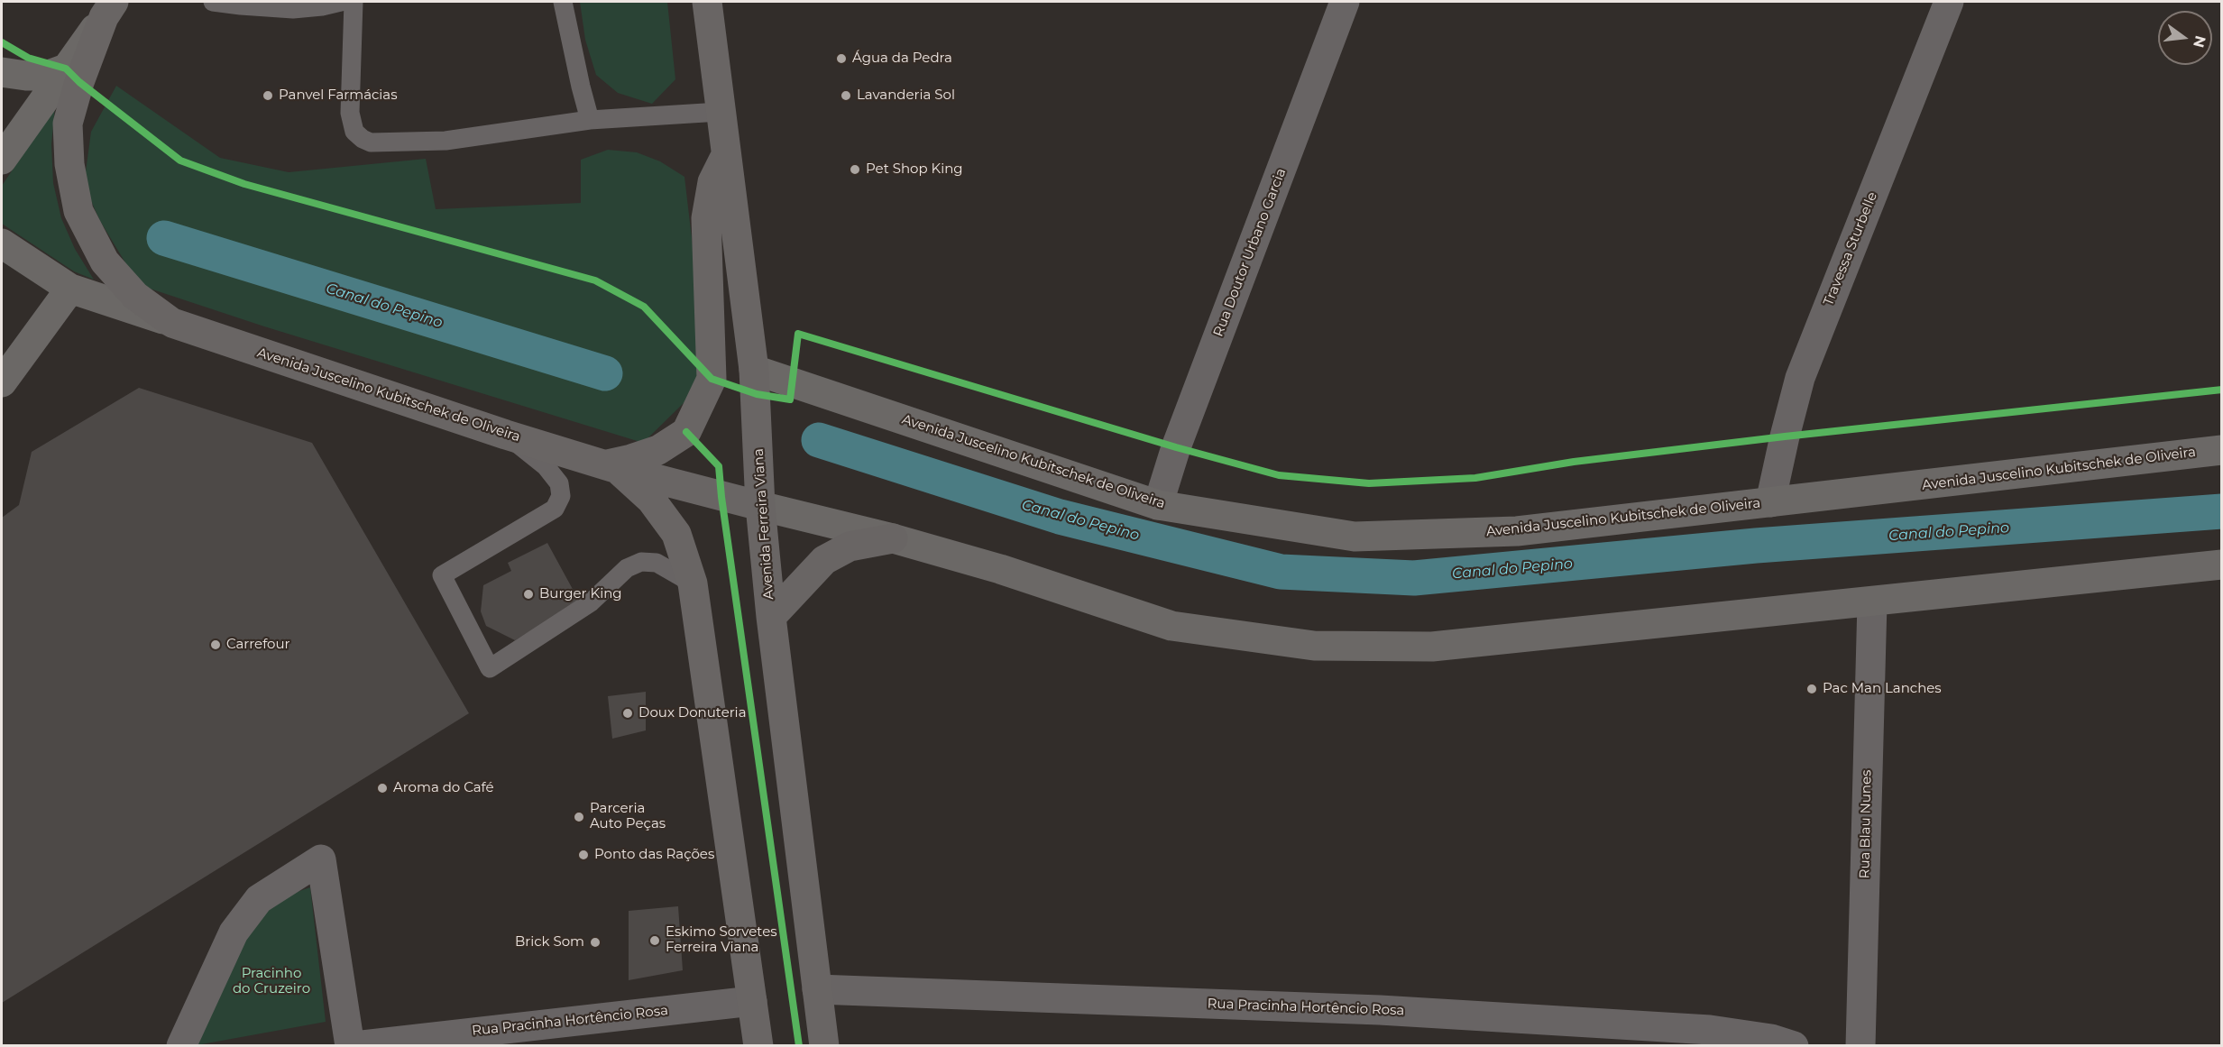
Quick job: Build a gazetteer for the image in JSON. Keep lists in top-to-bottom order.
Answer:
{
  "streets": {
    "main road": ["Avenida Juscelino Kubitschek de Oliveira", "Avenida Ferreira Viana"],
    "street": [
      "Travessa Sturbelle",
      "Rua Doutor Urbano Garcia",
      "Rua Blau Nunes",
      "Rua Pracinha Hortêncio Rosa"
    ]
  },
  "crossings": [
    ["Travessa Sturbelle", "Avenida Juscelino Kubitschek de Oliveira"],
    ["Rua Doutor Urbano Garcia", "Avenida Juscelino Kubitschek de Oliveira"],
    ["Avenida Juscelino Kubitschek de Oliveira", "Avenida Ferreira Viana"],
    ["Avenida Ferreira Viana", "Rua Pracinha Hortêncio Rosa"]
  ],
  "water": ["Canal do Pepino"],
  "parks": ["Pracinho do Cruzeiro"],
  "places": [
    "Água da Pedra",
    "Panvel Farmácias",
    "Lavanderia Sol",
    "Pet Shop King",
    "Burger King",
    "Carrefour",
    "Pac Man Lanches",
    "Doux Donuteria",
    "Aroma do Café",
    "Parceria Auto Peças",
    "Ponto das Rações",
    "Eskimo Sorvetes Ferreira Viana",
    "Brick Som"
  ],
  "north": "right"
}
